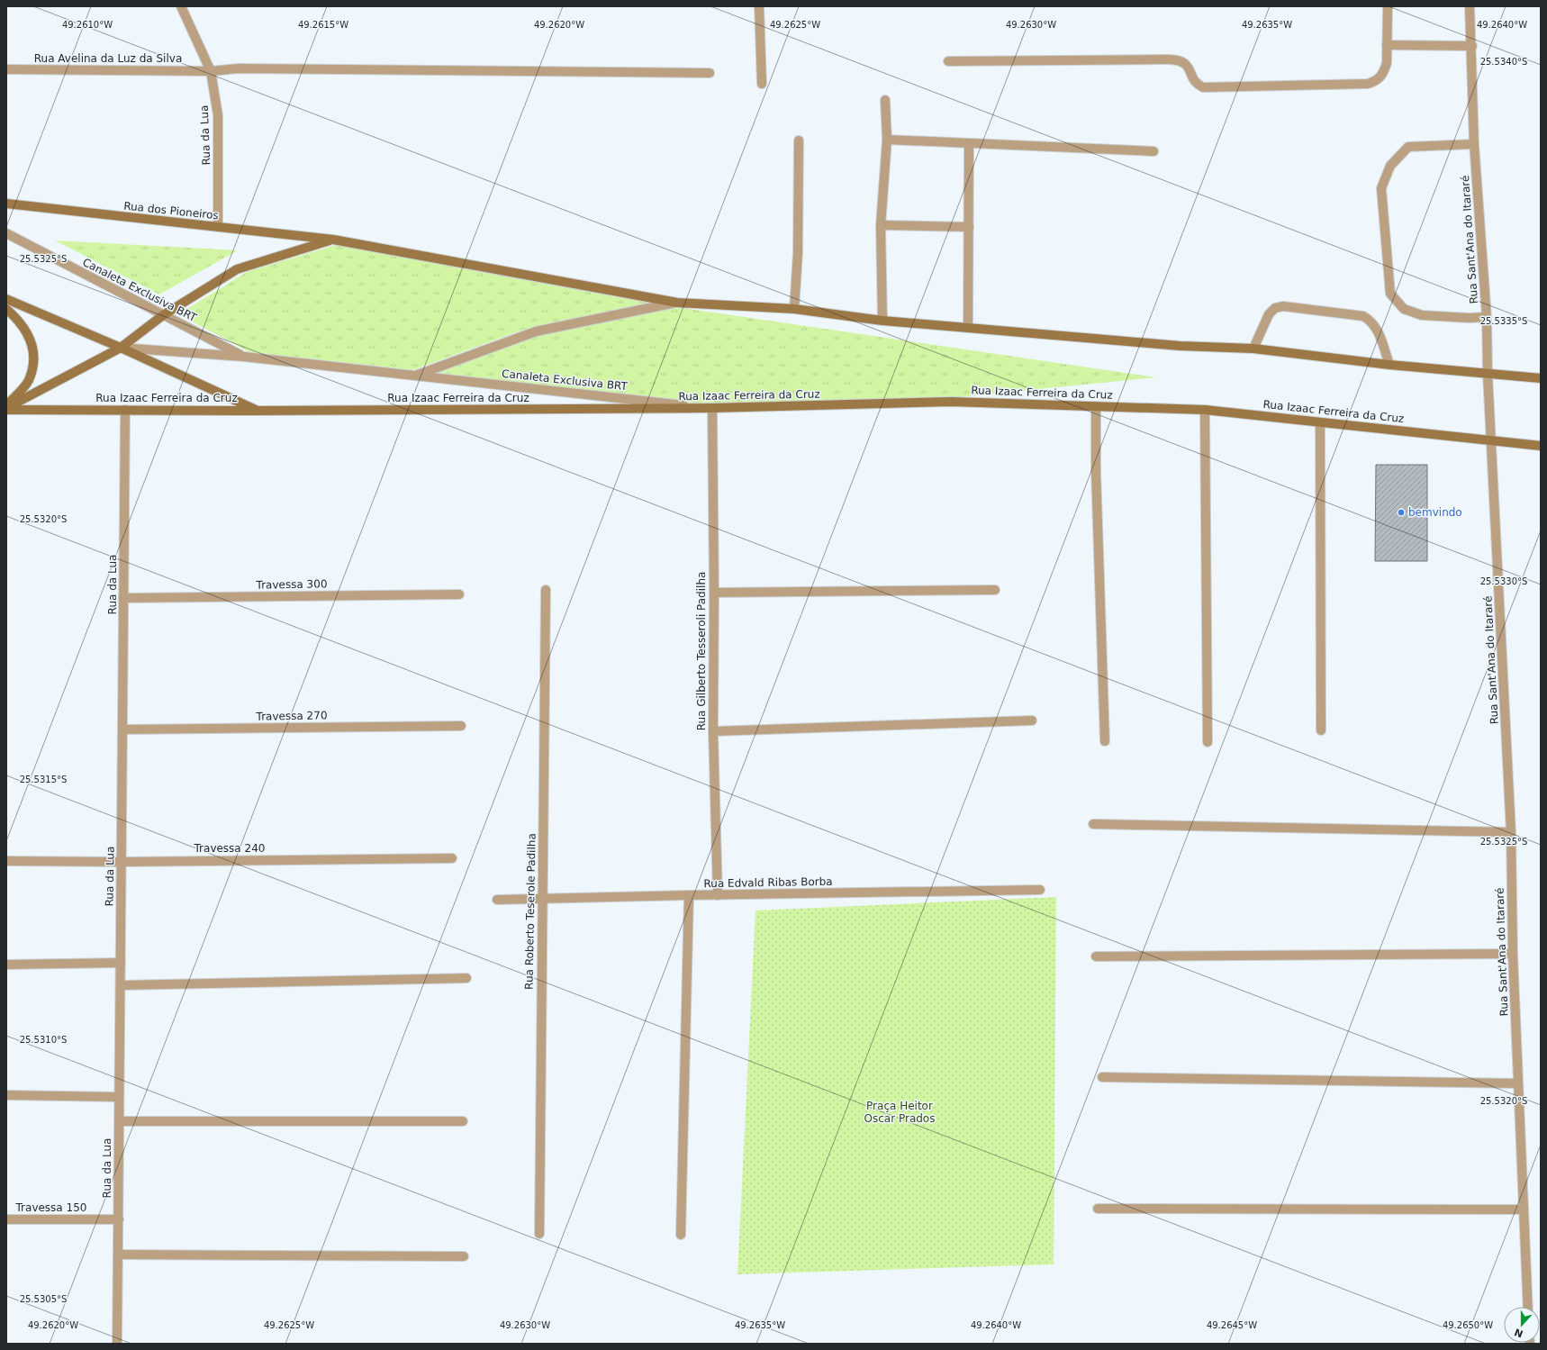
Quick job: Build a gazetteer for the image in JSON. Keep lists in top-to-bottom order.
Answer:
{
  "streets": {
    "main road": ["Rua dos Pioneiros", "Rua Izaac Ferreira da Cruz"],
    "street": [
      "Rua Avelina da Luz da Silva",
      "Rua da Lua",
      "Rua Sant'Ana do Itararé",
      "Canaleta Exclusiva BRT",
      "Travessa 300",
      "Rua Gilberto Tesseroli Padilha",
      "Travessa 270",
      "Travessa 240",
      "Rua Edvald Ribas Borba",
      "Rua Roberto Teserole Padilha",
      "Travessa 150"
    ]
  },
  "crossings": [
    ["Rua Avelina da Luz da Silva", "Rua da Lua"],
    ["Rua da Lua", "Rua dos Pioneiros"],
    ["Rua da Lua", "Rua Izaac Ferreira da Cruz"],
    ["Rua da Lua", "Travessa 300"],
    ["Rua da Lua", "Travessa 270"],
    ["Rua da Lua", "Travessa 240"],
    ["Rua da Lua", "Travessa 150"],
    ["Rua Sant'Ana do Itararé", "Rua Izaac Ferreira da Cruz"],
    ["Canaleta Exclusiva BRT", "Rua Izaac Ferreira da Cruz"],
    ["Canaleta Exclusiva BRT", "Rua Gilberto Tesseroli Padilha"],
    ["Rua Izaac Ferreira da Cruz", "Rua Gilberto Tesseroli Padilha"],
    ["Rua Gilberto Tesseroli Padilha", "Rua Edvald Ribas Borba"],
    ["Rua Edvald Ribas Borba", "Rua Roberto Teserole Padilha"]
  ],
  "parks": ["Praça Heitor Oscar Prados"],
  "places": ["bemvindo"],
  "north": "bottom",
  "coordinates": [
    "49.2610°W",
    "49.2615°W",
    "49.2620°W",
    "49.2625°W",
    "49.2630°W",
    "49.2635°W",
    "49.2640°W",
    "25.5340°S",
    "25.5325°S",
    "25.5335°S",
    "25.5320°S",
    "25.5330°S",
    "25.5315°S",
    "25.5310°S",
    "25.5305°S",
    "49.2645°W",
    "49.2650°W"
  ]
}
